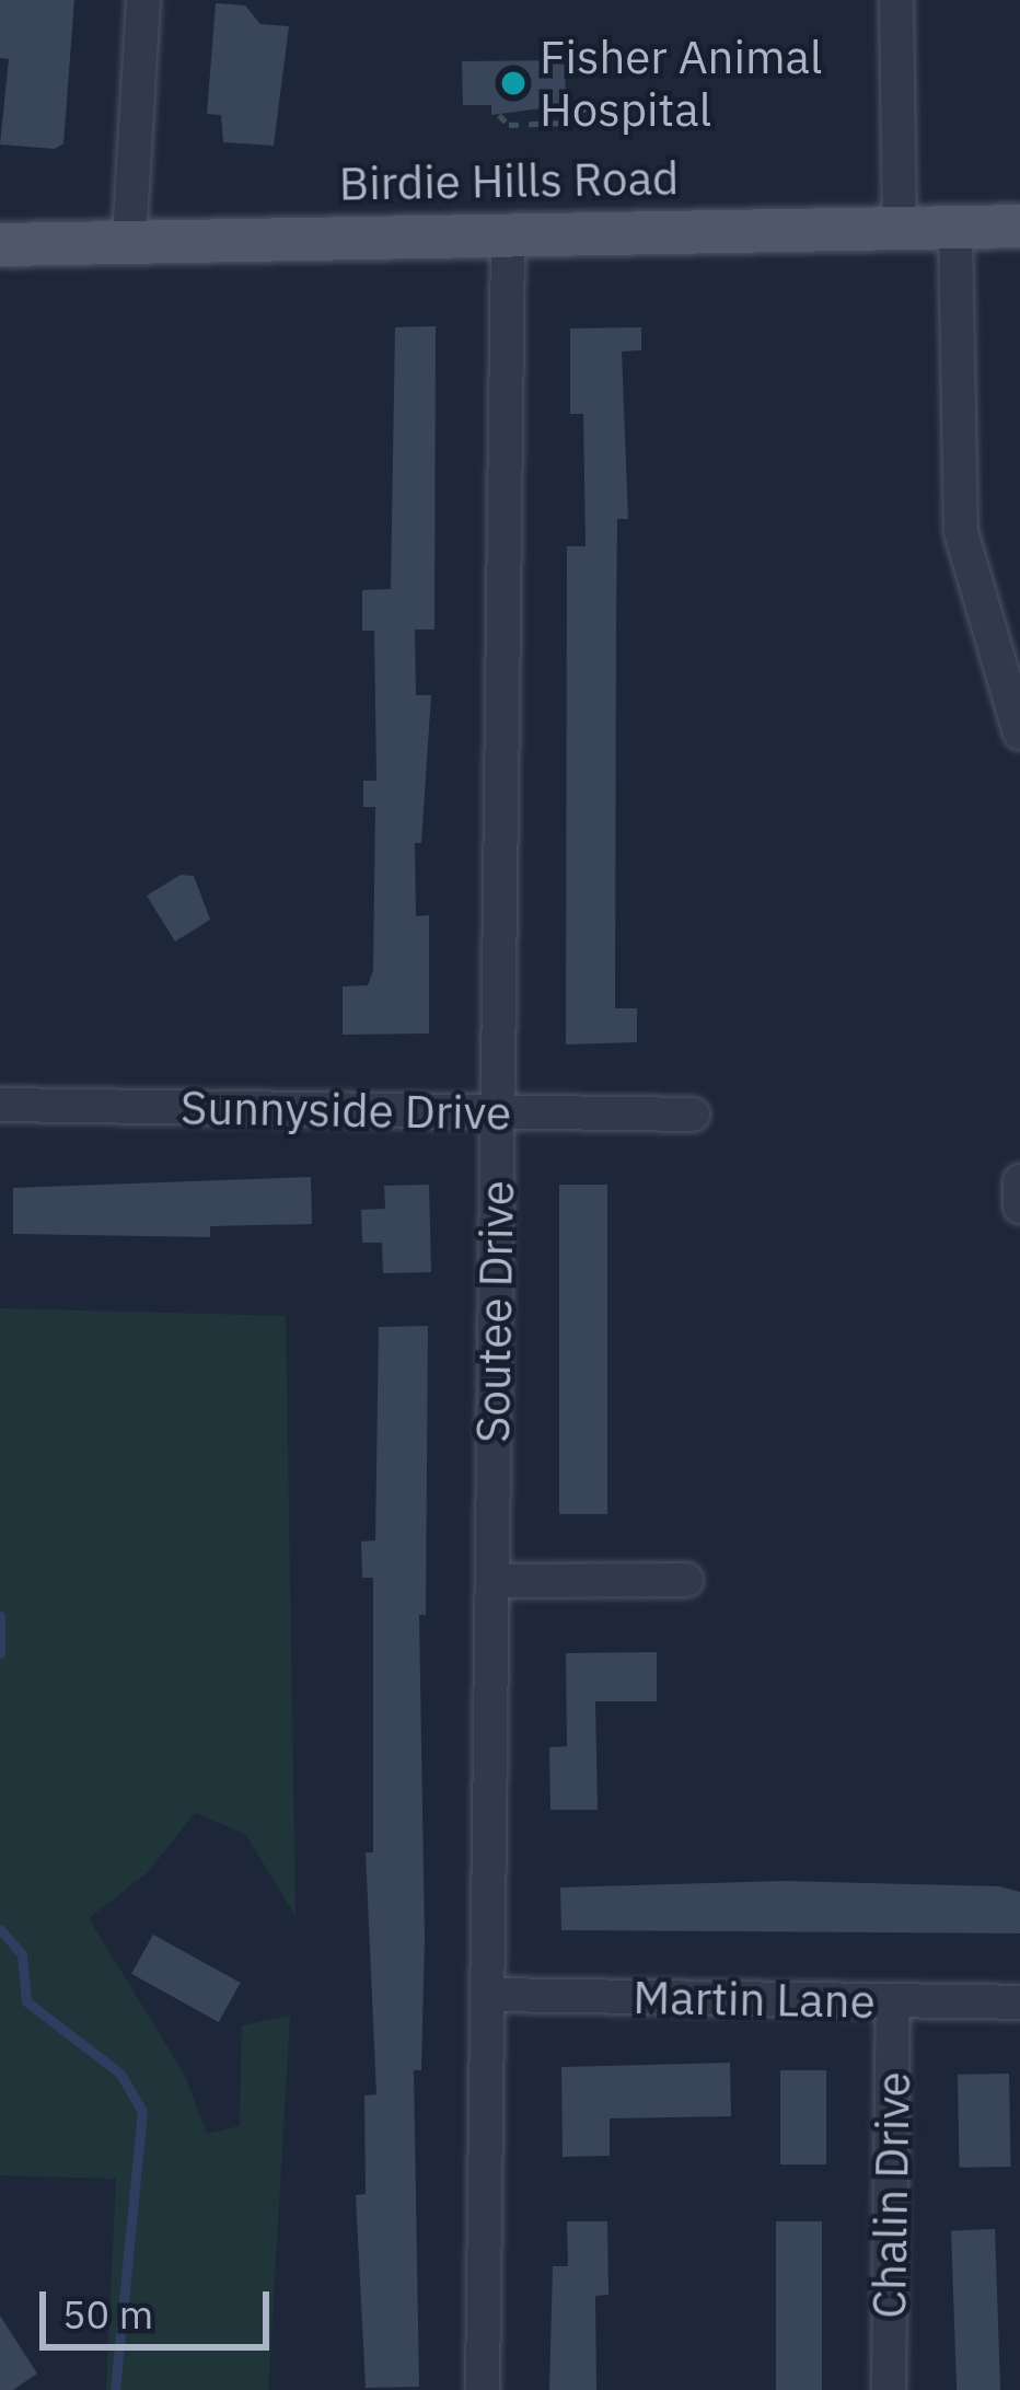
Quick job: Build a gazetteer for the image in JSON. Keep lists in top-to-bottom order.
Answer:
{
  "streets": {
    "main road": ["Birdie Hills Road"],
    "street": [
      "Sunnyside Drive",
      "Soutee Drive",
      "Martin Lane",
      "Chalin Drive"
    ]
  },
  "crossings": [
    ["Birdie Hills Road", "Soutee Drive"],
    ["Sunnyside Drive", "Soutee Drive"],
    ["Soutee Drive", "Martin Lane"],
    ["Martin Lane", "Chalin Drive"]
  ],
  "places": ["Fisher Animal Hospital"],
  "scale_bar": "50 m"
}
